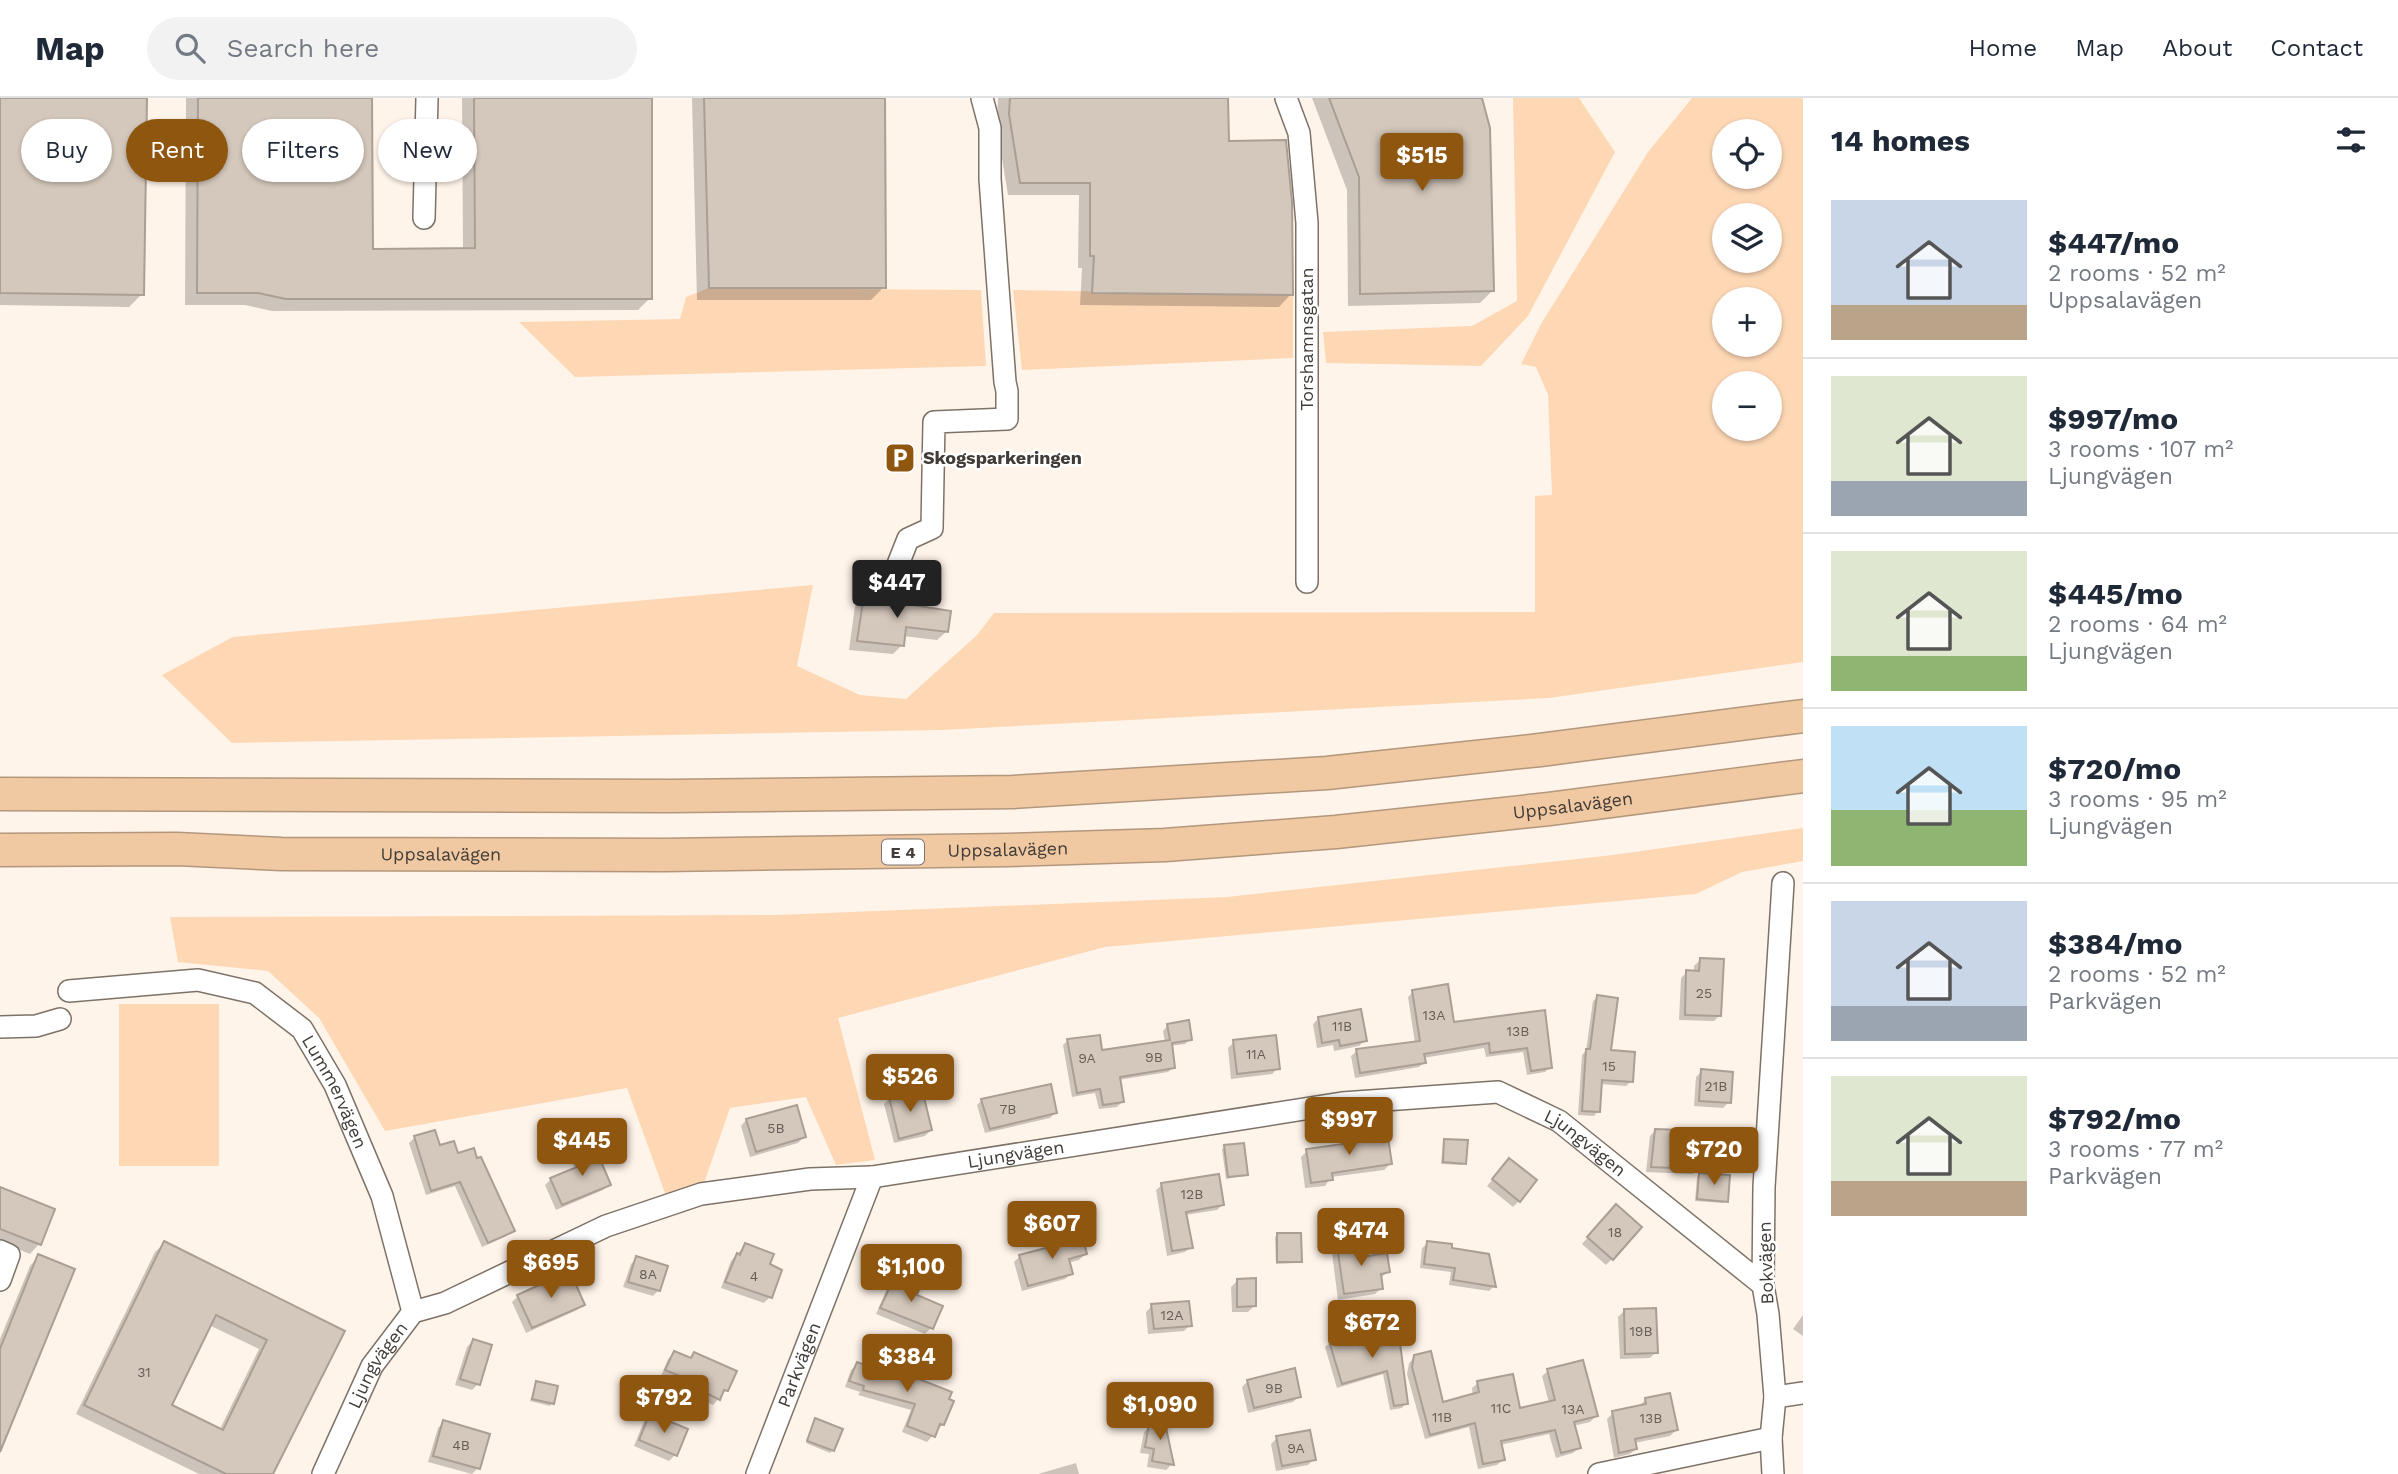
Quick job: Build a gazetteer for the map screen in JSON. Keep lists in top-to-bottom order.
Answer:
{
  "streets": {
    "highway": ["Uppsalavägen", "E 4"],
    "street": [
      "Torshamnsgatan",
      "Lummervägen",
      "Ljungvägen",
      "Bokvägen",
      "Parkvägen"
    ]
  },
  "crossings": [
    ["Lummervägen", "Ljungvägen"],
    ["Ljungvägen", "Bokvägen"],
    ["Ljungvägen", "Parkvägen"]
  ],
  "places": {
    "parking": ["Skogsparkeringen"]
  },
  "house_numbers": [
    "25",
    "13A",
    "11B",
    "13B",
    "11A",
    "9B",
    "9A",
    "15",
    "21B",
    "7B",
    "5B",
    "12B",
    "18",
    "8A",
    "4",
    "12A",
    "19B",
    "31",
    "9B",
    "11C",
    "13A",
    "11B",
    "13B",
    "4B",
    "9A"
  ],
  "page": {
    "header": "Map",
    "search": "Search here",
    "nav": [
      "Home",
      "Map",
      "About",
      "Contact"
    ],
    "heading": "14 homes",
    "map_buttons": ["+", "−"],
    "chip": [
      "Buy",
      "Rent",
      "Filters",
      "New"
    ],
    "price": [
      "$515",
      "$447",
      "$526",
      "$997",
      "$445",
      "$720",
      "$607",
      "$474",
      "$695",
      "$1,100",
      "$672",
      "$384",
      "$792",
      "$1,090"
    ],
    "list": [
      {
        "name": "$447/mo",
        "note": "2 rooms · 52 m² · Uppsalavägen"
      },
      {
        "name": "$997/mo",
        "note": "3 rooms · 107 m² · Ljungvägen"
      },
      {
        "name": "$445/mo",
        "note": "2 rooms · 64 m² · Ljungvägen"
      },
      {
        "name": "$720/mo",
        "note": "3 rooms · 95 m² · Ljungvägen"
      },
      {
        "name": "$384/mo",
        "note": "2 rooms · 52 m² · Parkvägen"
      },
      {
        "name": "$792/mo",
        "note": "3 rooms · 77 m² · Parkvägen"
      }
    ]
  }
}
